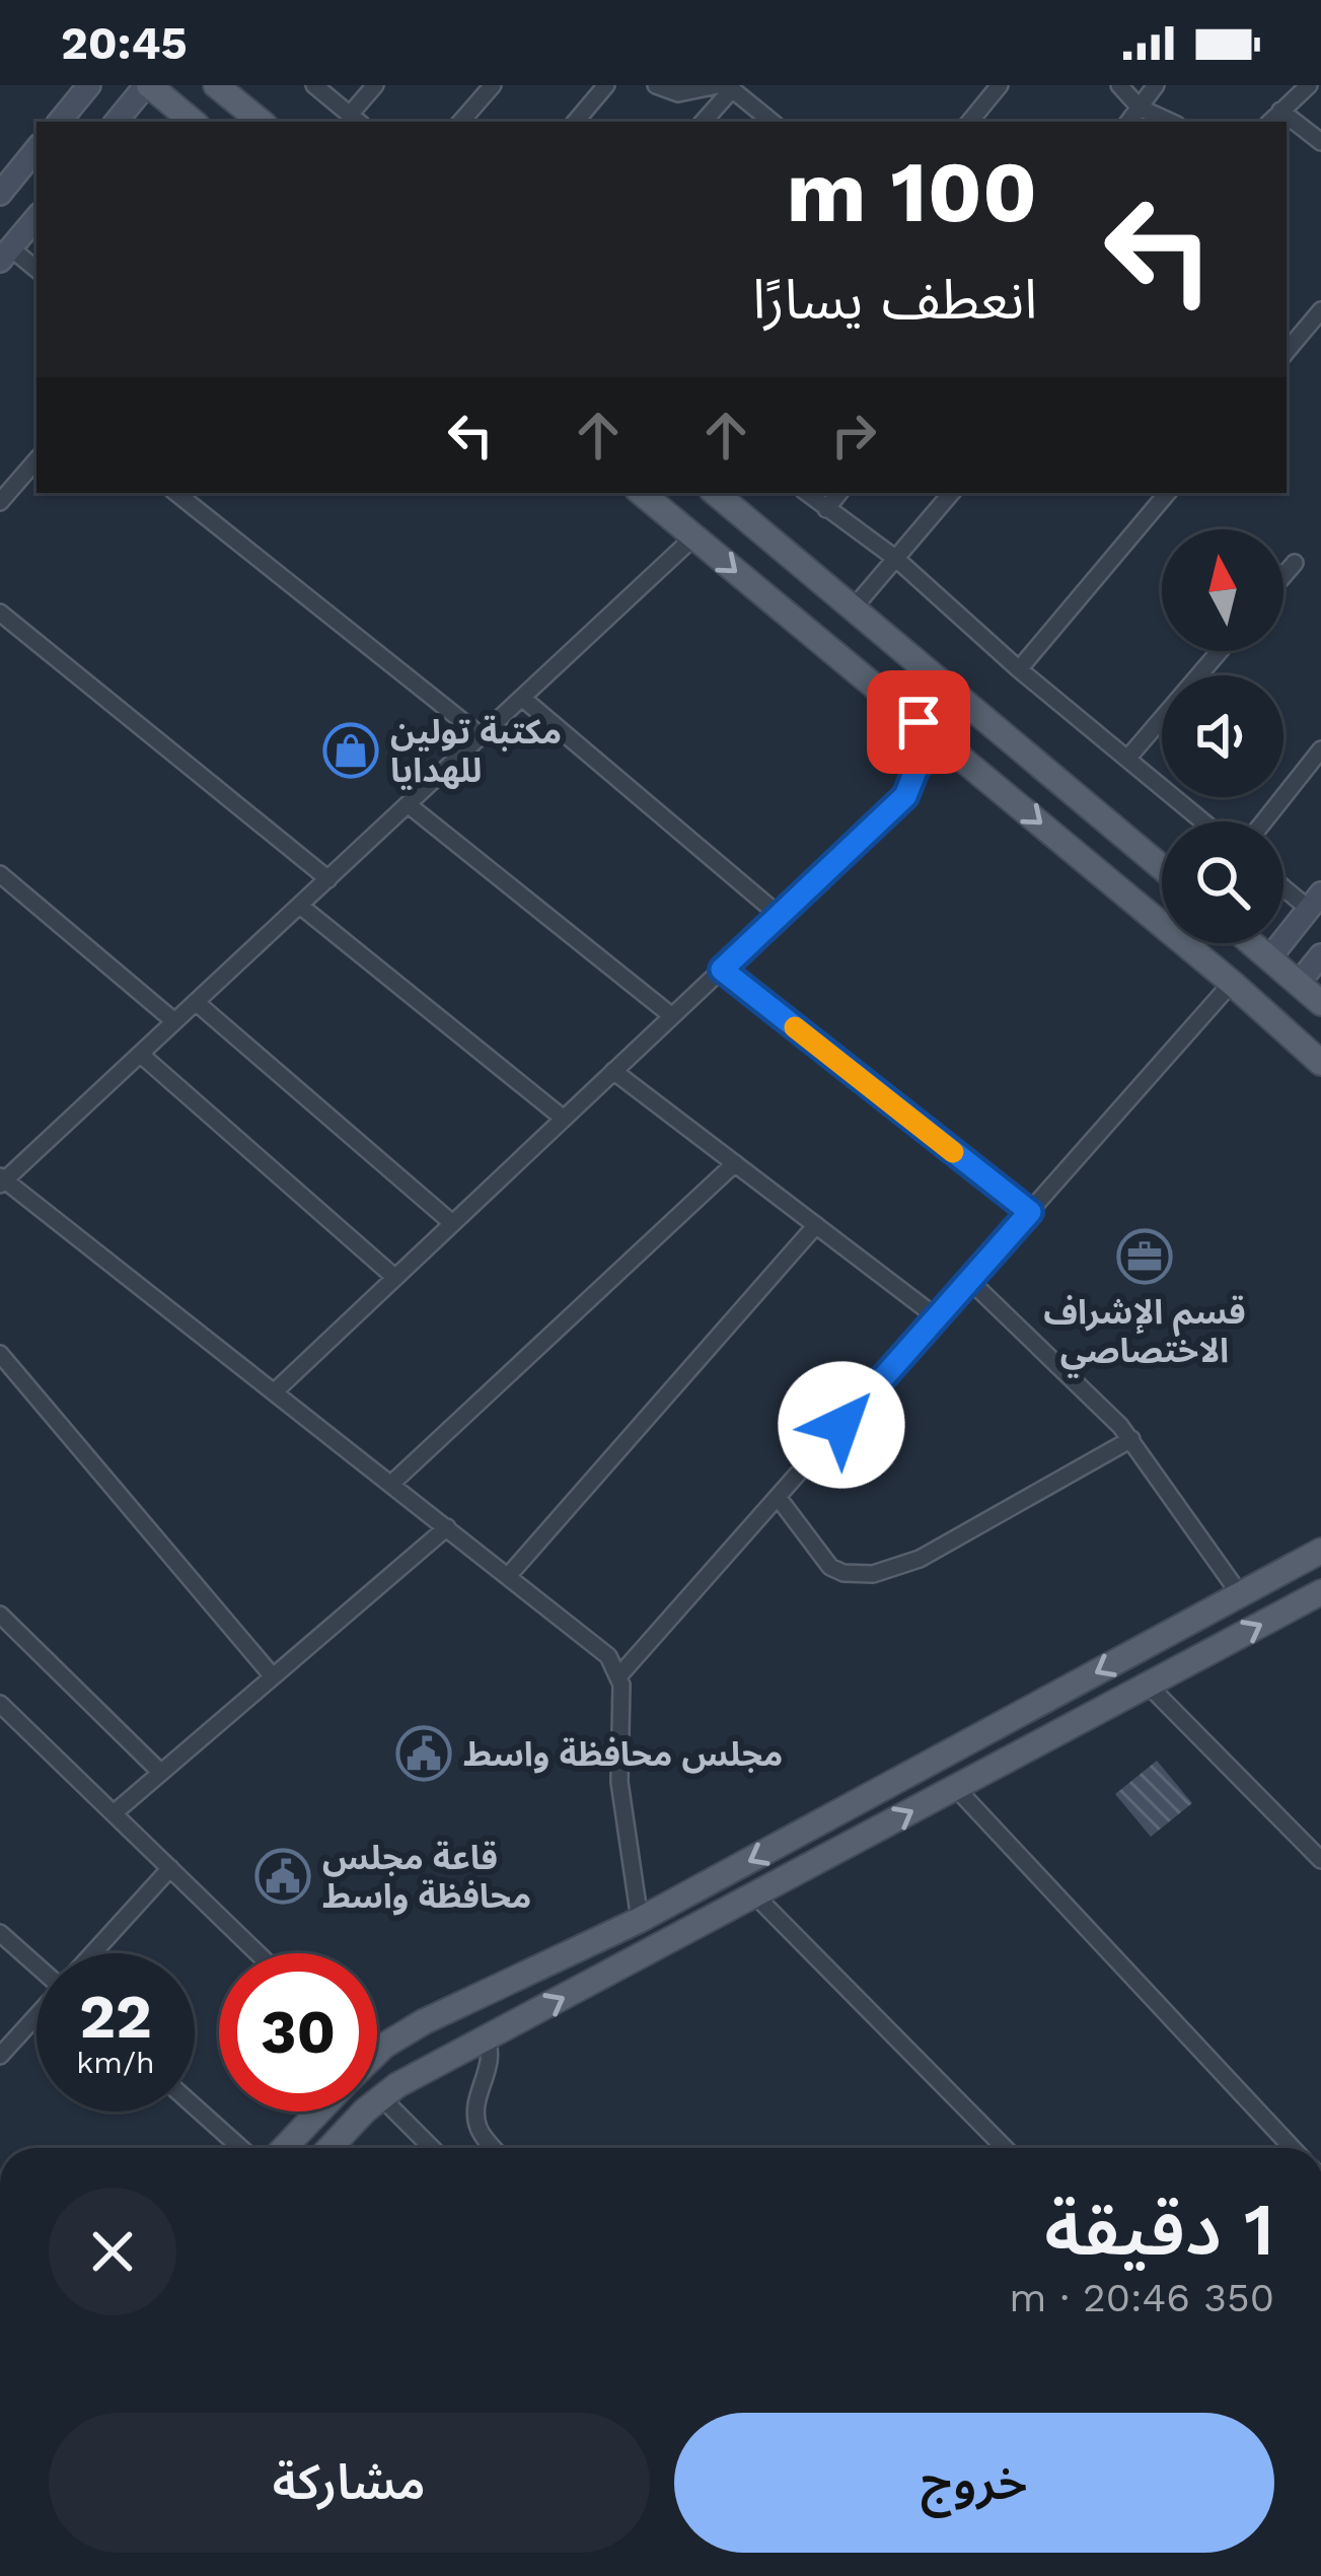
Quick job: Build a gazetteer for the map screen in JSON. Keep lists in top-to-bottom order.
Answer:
{
  "places": {
    "shop": ["مكتبة تولين للهدايا"],
    "office": ["قسم الإشراف الاختصاصي"],
    "public building": ["مجلس محافظة واسط", "قاعة مجلس محافظة واسط"]
  },
  "north": "top",
  "page": {
    "status": "20:45",
    "turn": ["100 m", "انعطف يسارًا"],
    "speed": "22 km/h",
    "limit": "30",
    "heading": ["1 دقيقة", "350 m · 20:46"],
    "buttons": ["خروج", "مشاركة"]
  }
}
